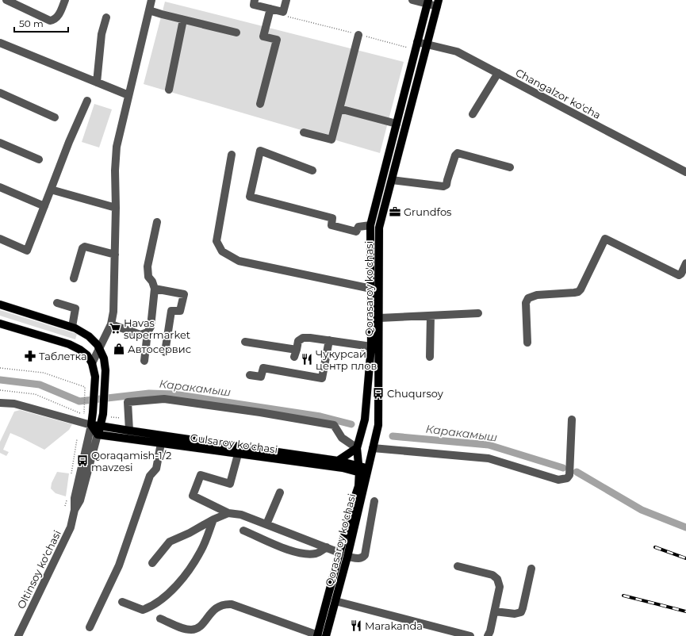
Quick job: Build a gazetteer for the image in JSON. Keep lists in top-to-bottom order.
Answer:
{
  "streets": {
    "main road": ["Qorasaroy ko'chasi", "Gulsaroy ko'chasi"],
    "street": ["Changalzor ko'cha", "Oltinsoy ko'chasi"]
  },
  "crossings": [
    ["Changalzor ko'cha", "Qorasaroy ko'chasi"],
    ["Qorasaroy ko'chasi", "Gulsaroy ko'chasi"],
    ["Gulsaroy ko'chasi", "Oltinsoy ko'chasi"]
  ],
  "water": ["Каракамыш"],
  "places": {
    "office": ["Grundfos"],
    "supermarket": ["Havas supermarket"],
    "shop": ["Автосервис"],
    "pharmacy": ["Таблетка"],
    "restaurant": ["Чукурсай центр плов", "Marakanda"],
    "bus stop": ["Chuqursoy", "Qoraqamish-1/2 mavzesi"]
  },
  "scale_bar": "50 m"
}
